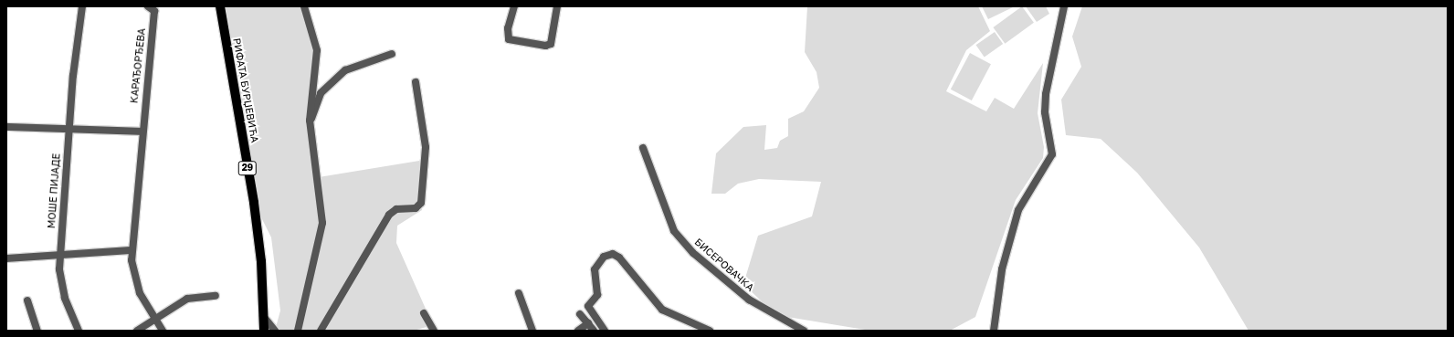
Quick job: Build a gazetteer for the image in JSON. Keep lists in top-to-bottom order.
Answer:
{
  "streets": {
    "main road": ["РИФАТА БУРЏЕВИЋА", "29"],
    "street": ["КАРАЂОРЂЕВА", "МОШЕ ПИЈАДЕ", "БИСЕРОВАЧКА"]
  }
}
